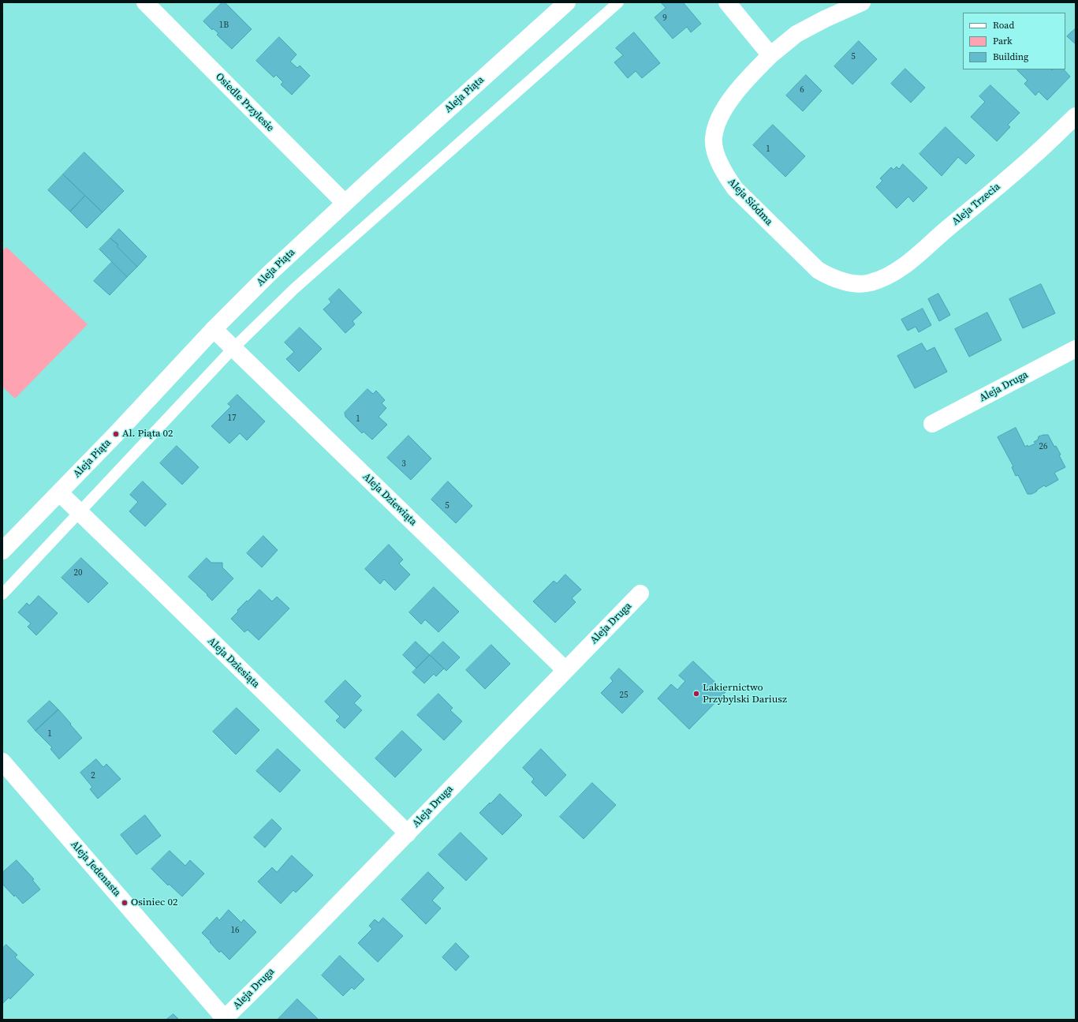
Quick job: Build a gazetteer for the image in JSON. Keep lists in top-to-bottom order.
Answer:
{
  "streets": {
    "street": [
      "Aleja Piąta",
      "Osiedle Przylesie",
      "Aleja Siódma",
      "Aleja Trzecia",
      "Aleja Druga",
      "Aleja Dziewiąta",
      "Aleja Dziesiąta",
      "Aleja Jedenasta"
    ]
  },
  "crossings": [
    ["Aleja Piąta", "Osiedle Przylesie"],
    ["Aleja Piąta", "Aleja Dziewiąta"],
    ["Aleja Piąta", "Aleja Dziesiąta"],
    ["Aleja Siódma", "Aleja Trzecia"],
    ["Aleja Druga", "Aleja Dziewiąta"],
    ["Aleja Druga", "Aleja Dziesiąta"],
    ["Aleja Druga", "Aleja Jedenasta"]
  ],
  "places": ["Al. Piąta 02", "Lakiernictwo Przybylski Dariusz", "Osiniec 02"],
  "house_numbers": [
    "9",
    "1B",
    "5",
    "6",
    "1",
    "17",
    "1",
    "26",
    "3",
    "5",
    "20",
    "25",
    "1",
    "2",
    "16"
  ],
  "legend": ["Road", "Park", "Building"]
}
